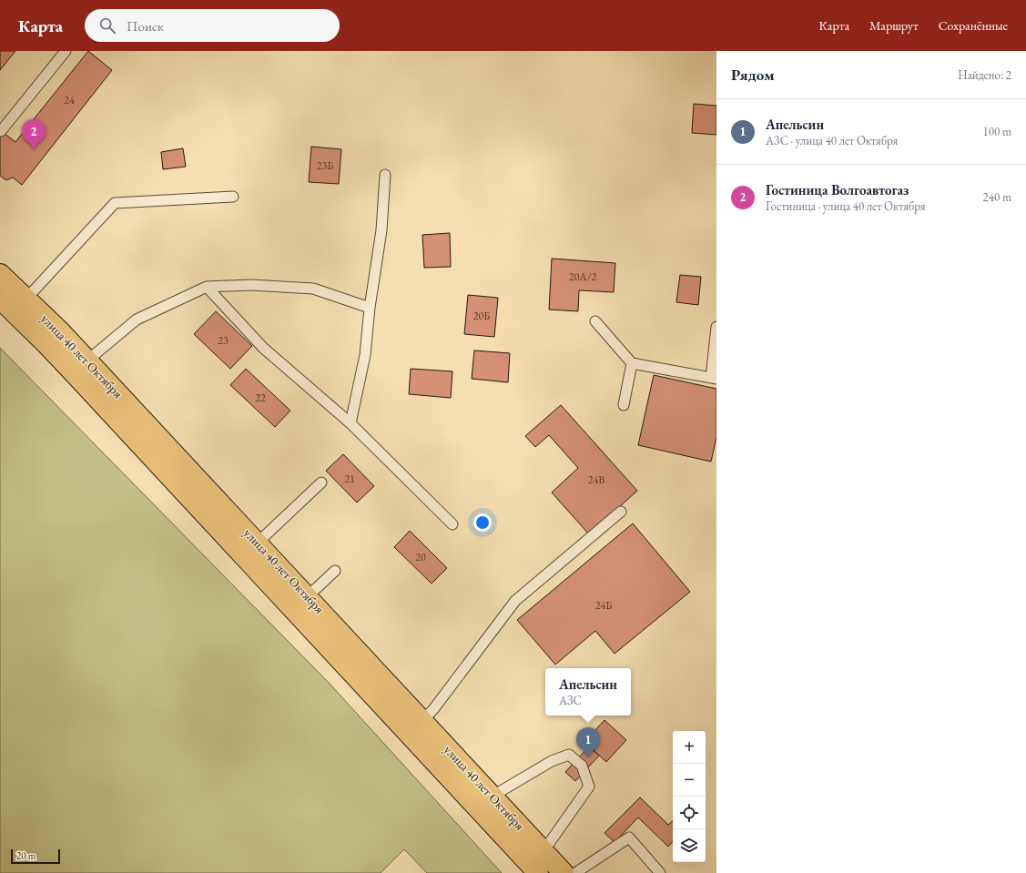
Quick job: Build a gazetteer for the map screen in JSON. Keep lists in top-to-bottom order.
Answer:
{
  "streets": {
    "main road": ["улица 40 лет Октября"]
  },
  "house_numbers": [
    "24",
    "23Б",
    "20А/2",
    "20Б",
    "23",
    "22",
    "21",
    "24В",
    "20",
    "24Б"
  ],
  "scale_bar": "20 m",
  "page": {
    "header": "Карта",
    "search": "Поиск",
    "nav": ["Карта", "Маршрут", "Сохранённые"],
    "heading": ["Рядом", "Найдено: 2"],
    "list": [
      {
        "mark": "1",
        "name": "Апельсин",
        "note": "АЗС · улица 40 лет Октября",
        "value": "100 m"
      },
      {
        "mark": "2",
        "name": "Гостиница Волгоавтогаз",
        "note": "Гостиница · улица 40 лет Октября",
        "value": "240 m"
      }
    ],
    "pins": ["2", "1"],
    "popup": ["Апельсин", "АЗС"],
    "map_buttons": ["+", "−"],
    "scale": "20 m"
  }
}
